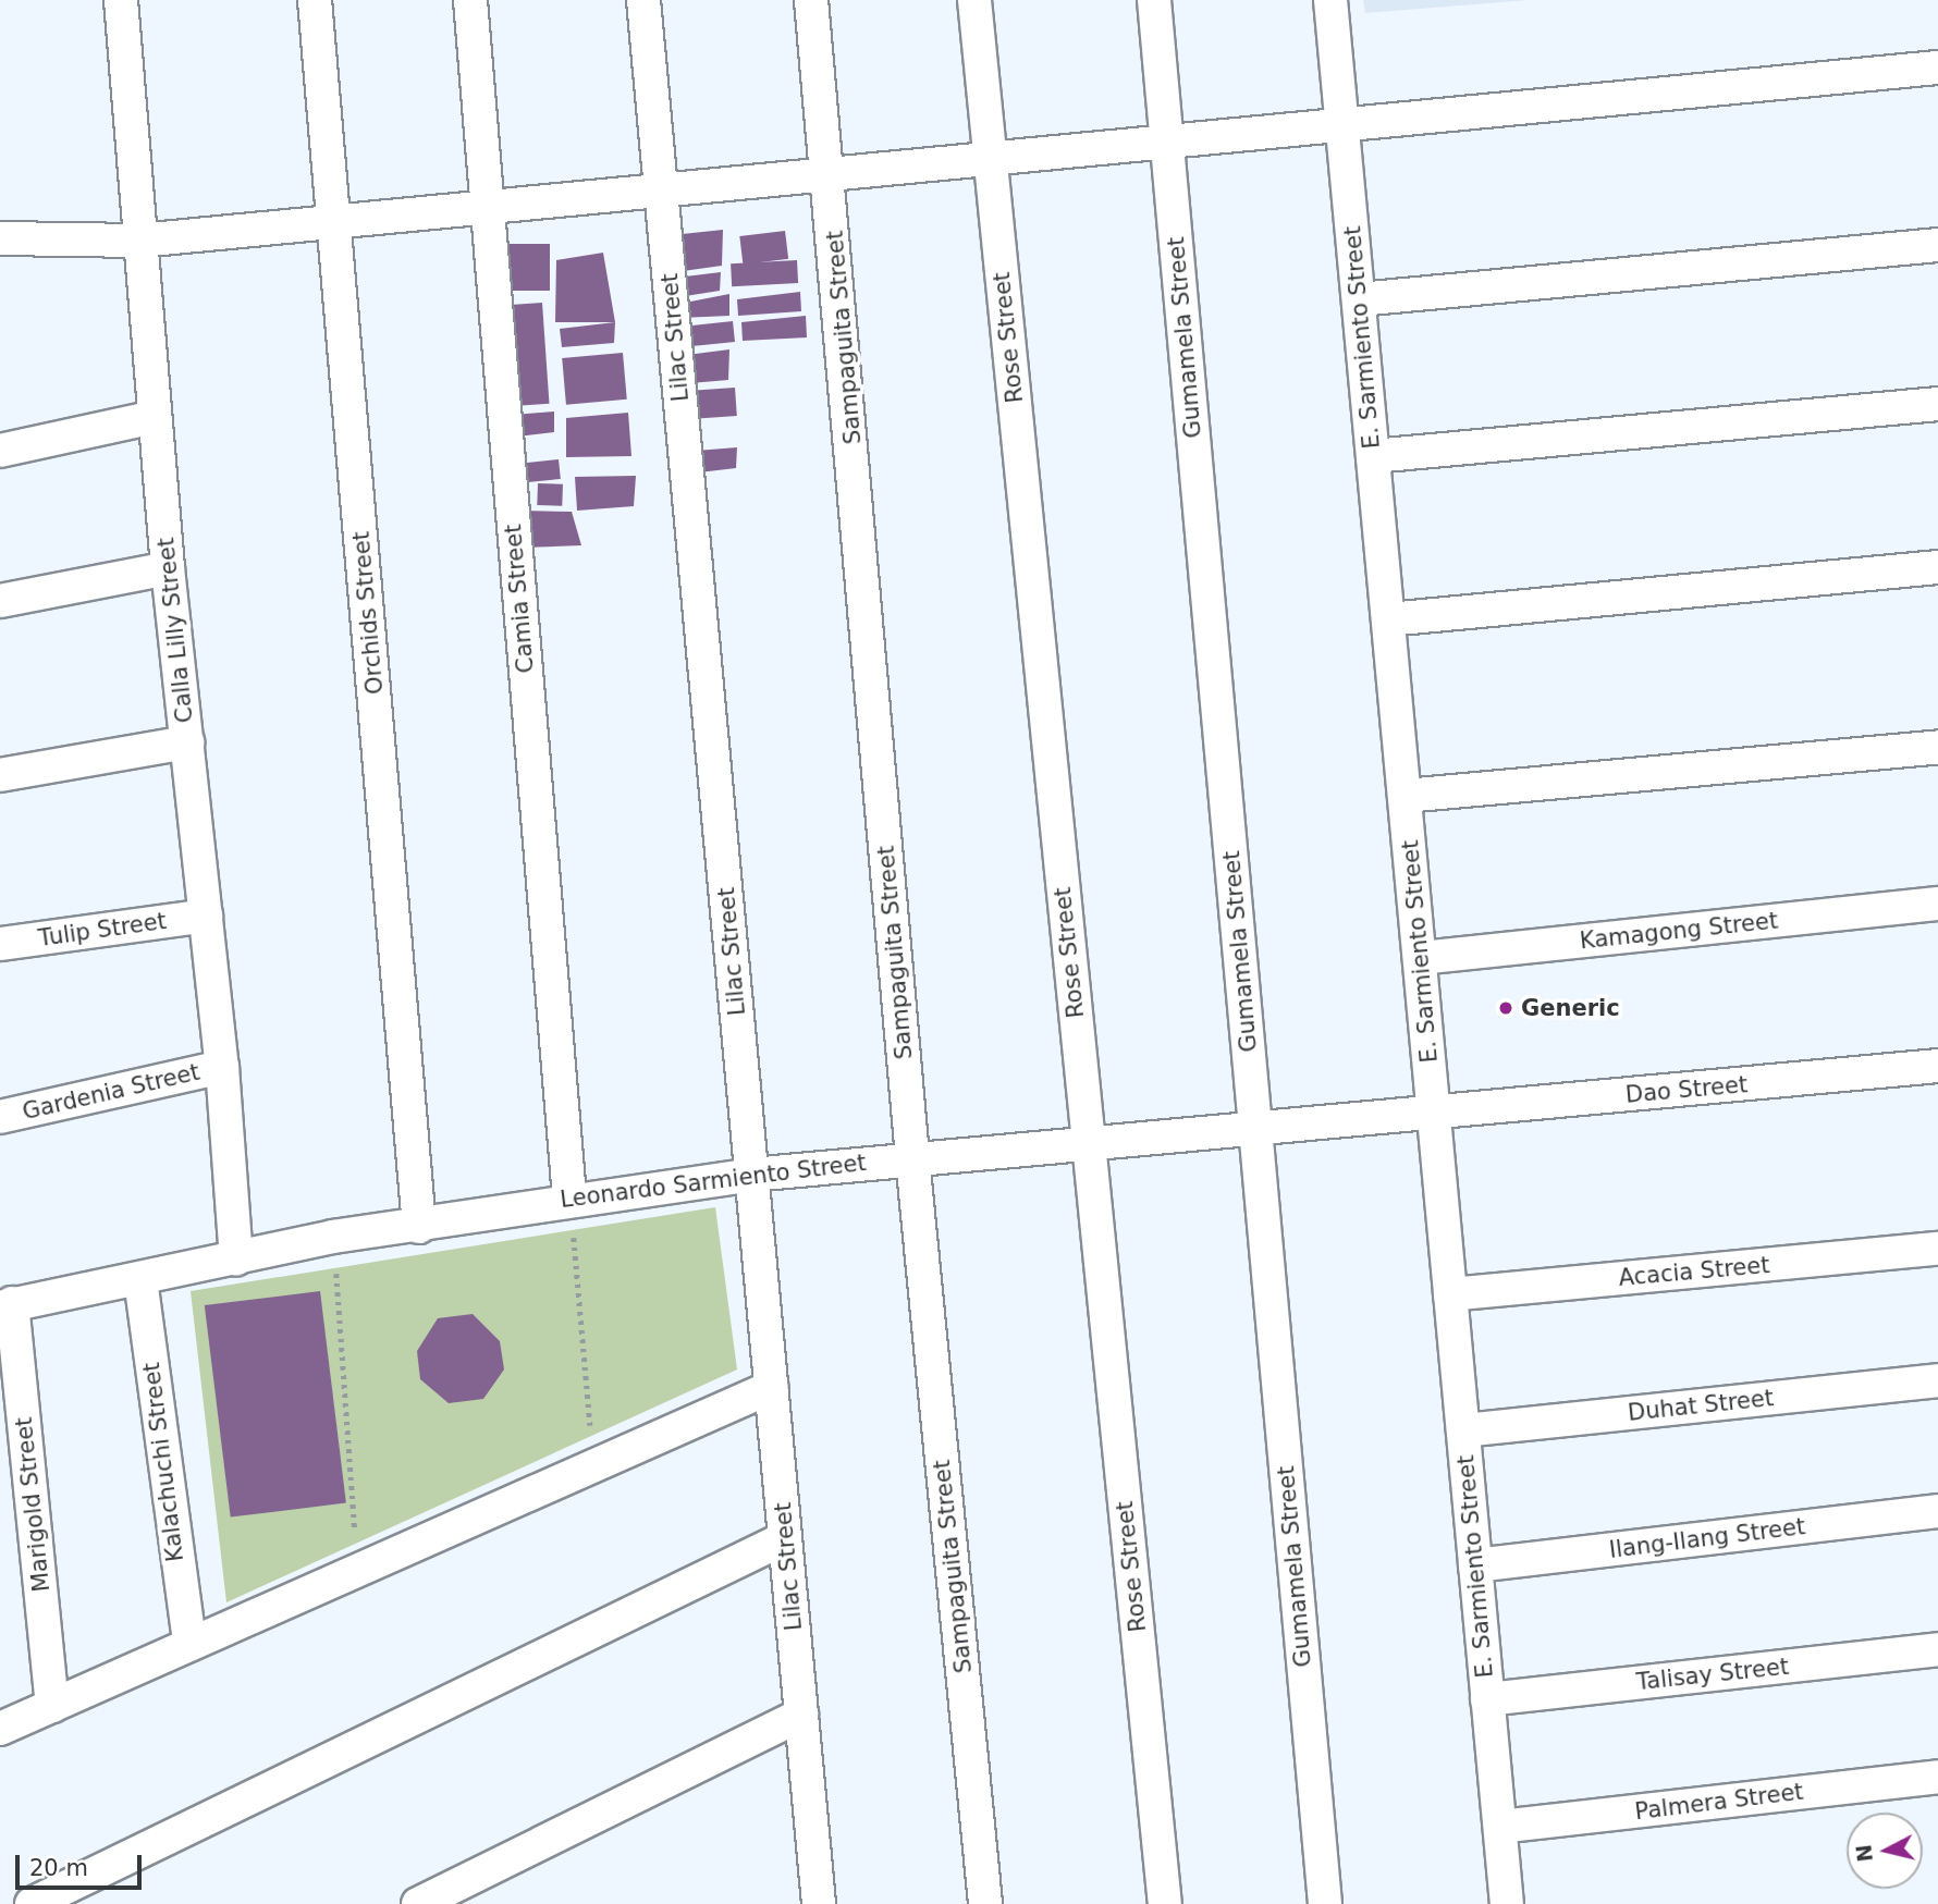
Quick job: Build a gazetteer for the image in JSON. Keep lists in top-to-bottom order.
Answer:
{
  "streets": {
    "street": [
      "Lilac Street",
      "Sampaguita Street",
      "Rose Street",
      "Gumamela Street",
      "E. Sarmiento Street",
      "Camia Street",
      "Orchids Street",
      "Calla Lilly Street",
      "Tulip Street",
      "Kamagong Street",
      "Dao Street",
      "Gardenia Street",
      "Leonardo Sarmiento Street",
      "Acacia Street",
      "Duhat Street",
      "Kalachuchi Street",
      "Marigold Street",
      "Ilang-Ilang Street",
      "Talisay Street",
      "Palmera Street"
    ]
  },
  "crossings": [
    ["Lilac Street", "Leonardo Sarmiento Street"],
    ["Sampaguita Street", "Leonardo Sarmiento Street"],
    ["Rose Street", "Leonardo Sarmiento Street"],
    ["Gumamela Street", "Leonardo Sarmiento Street"],
    ["E. Sarmiento Street", "Kamagong Street"],
    ["E. Sarmiento Street", "Dao Street"],
    ["E. Sarmiento Street", "Leonardo Sarmiento Street"],
    ["E. Sarmiento Street", "Acacia Street"],
    ["E. Sarmiento Street", "Duhat Street"],
    ["E. Sarmiento Street", "Ilang-Ilang Street"],
    ["E. Sarmiento Street", "Talisay Street"],
    ["E. Sarmiento Street", "Palmera Street"],
    ["Camia Street", "Leonardo Sarmiento Street"],
    ["Orchids Street", "Leonardo Sarmiento Street"],
    ["Calla Lilly Street", "Tulip Street"],
    ["Calla Lilly Street", "Gardenia Street"],
    ["Calla Lilly Street", "Leonardo Sarmiento Street"],
    ["Dao Street", "Leonardo Sarmiento Street"],
    ["Leonardo Sarmiento Street", "Kalachuchi Street"],
    ["Leonardo Sarmiento Street", "Marigold Street"]
  ],
  "places": ["Generic"],
  "scale_bar": "20 m",
  "north": "left"
}
